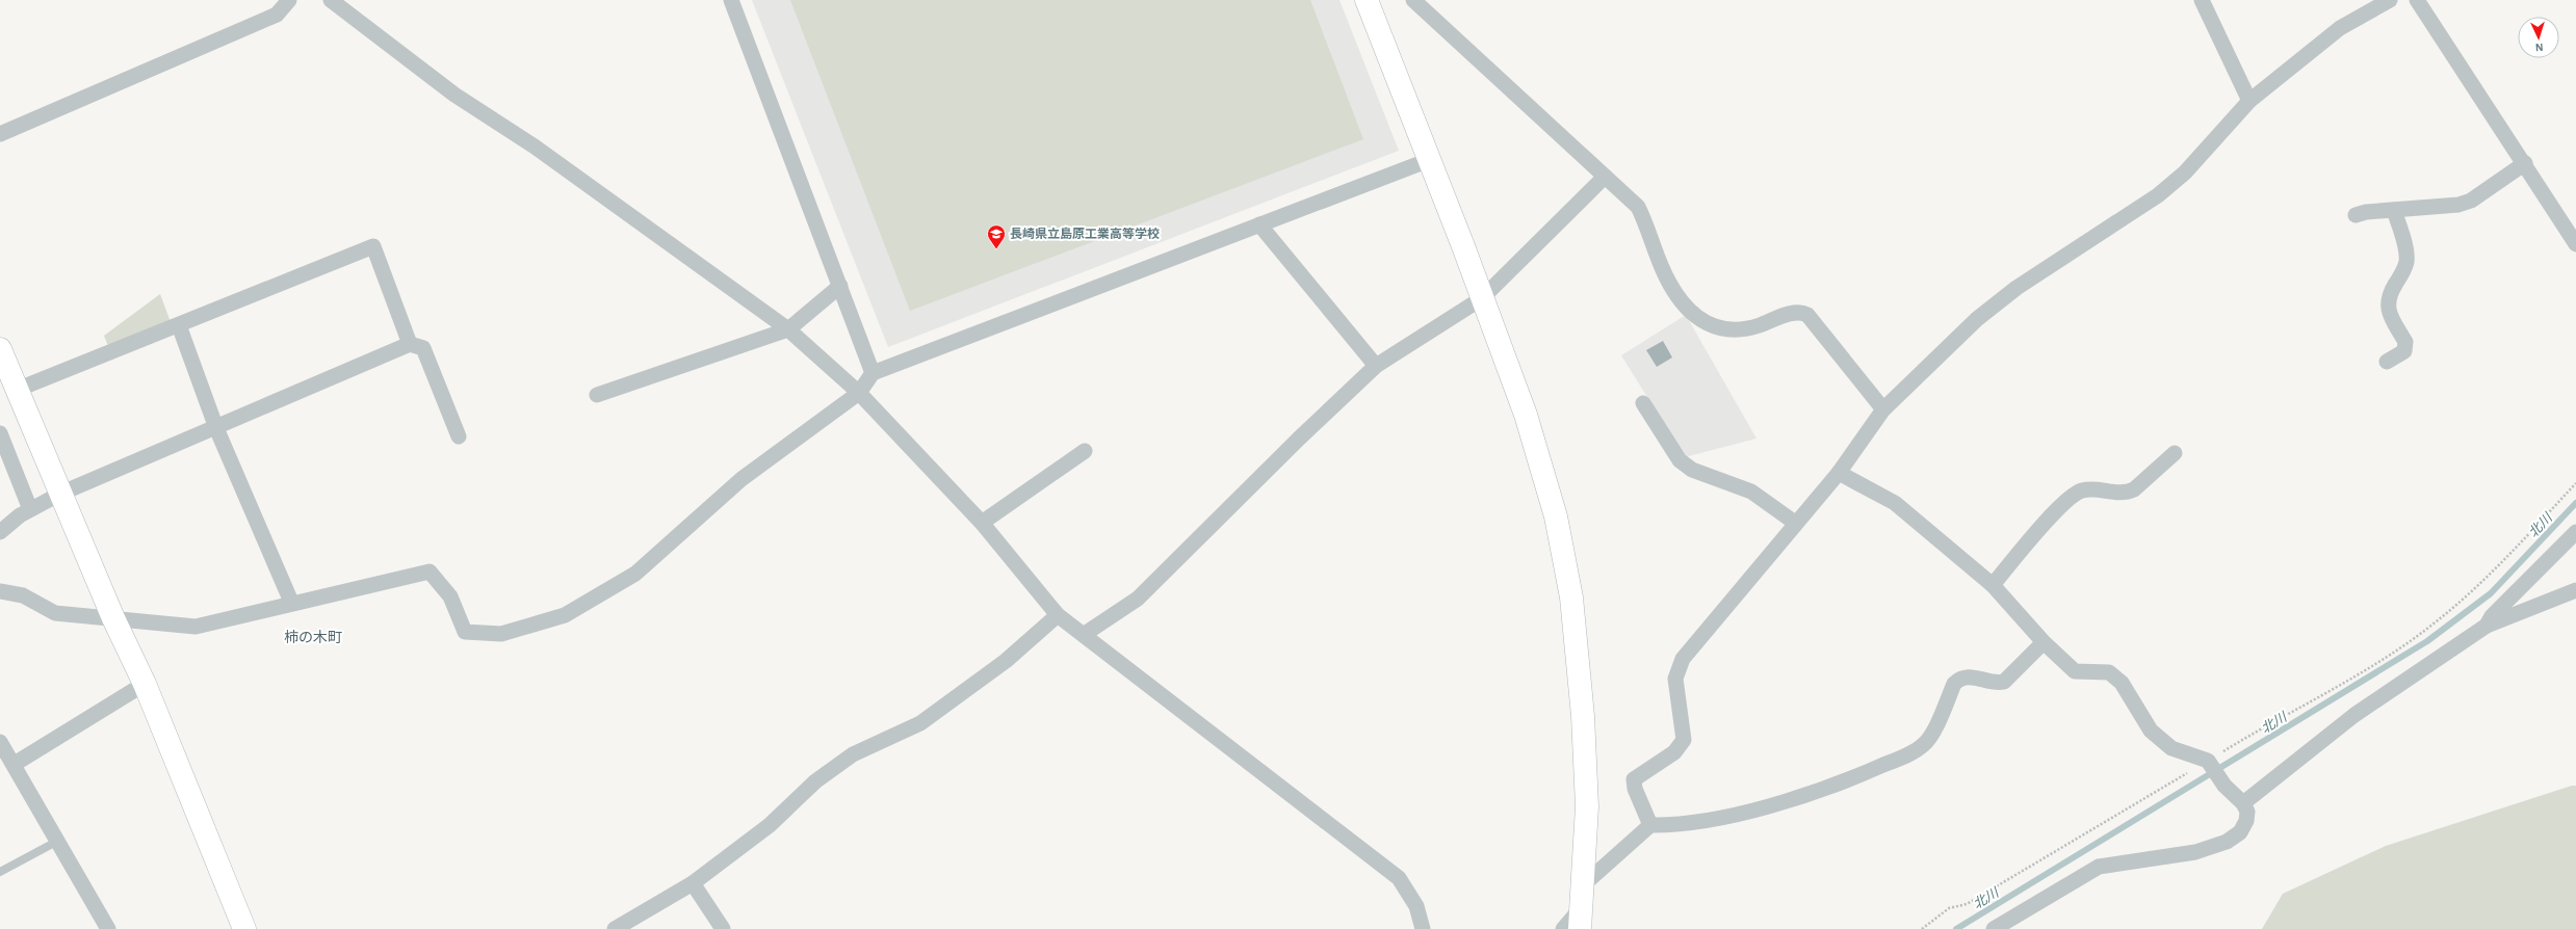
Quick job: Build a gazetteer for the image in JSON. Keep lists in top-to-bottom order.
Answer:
{
  "districts": ["柿の木町"],
  "water": ["北川"],
  "places": {
    "school or university": ["長崎県立島原工業高等学校"]
  },
  "north": "bottom"
}
